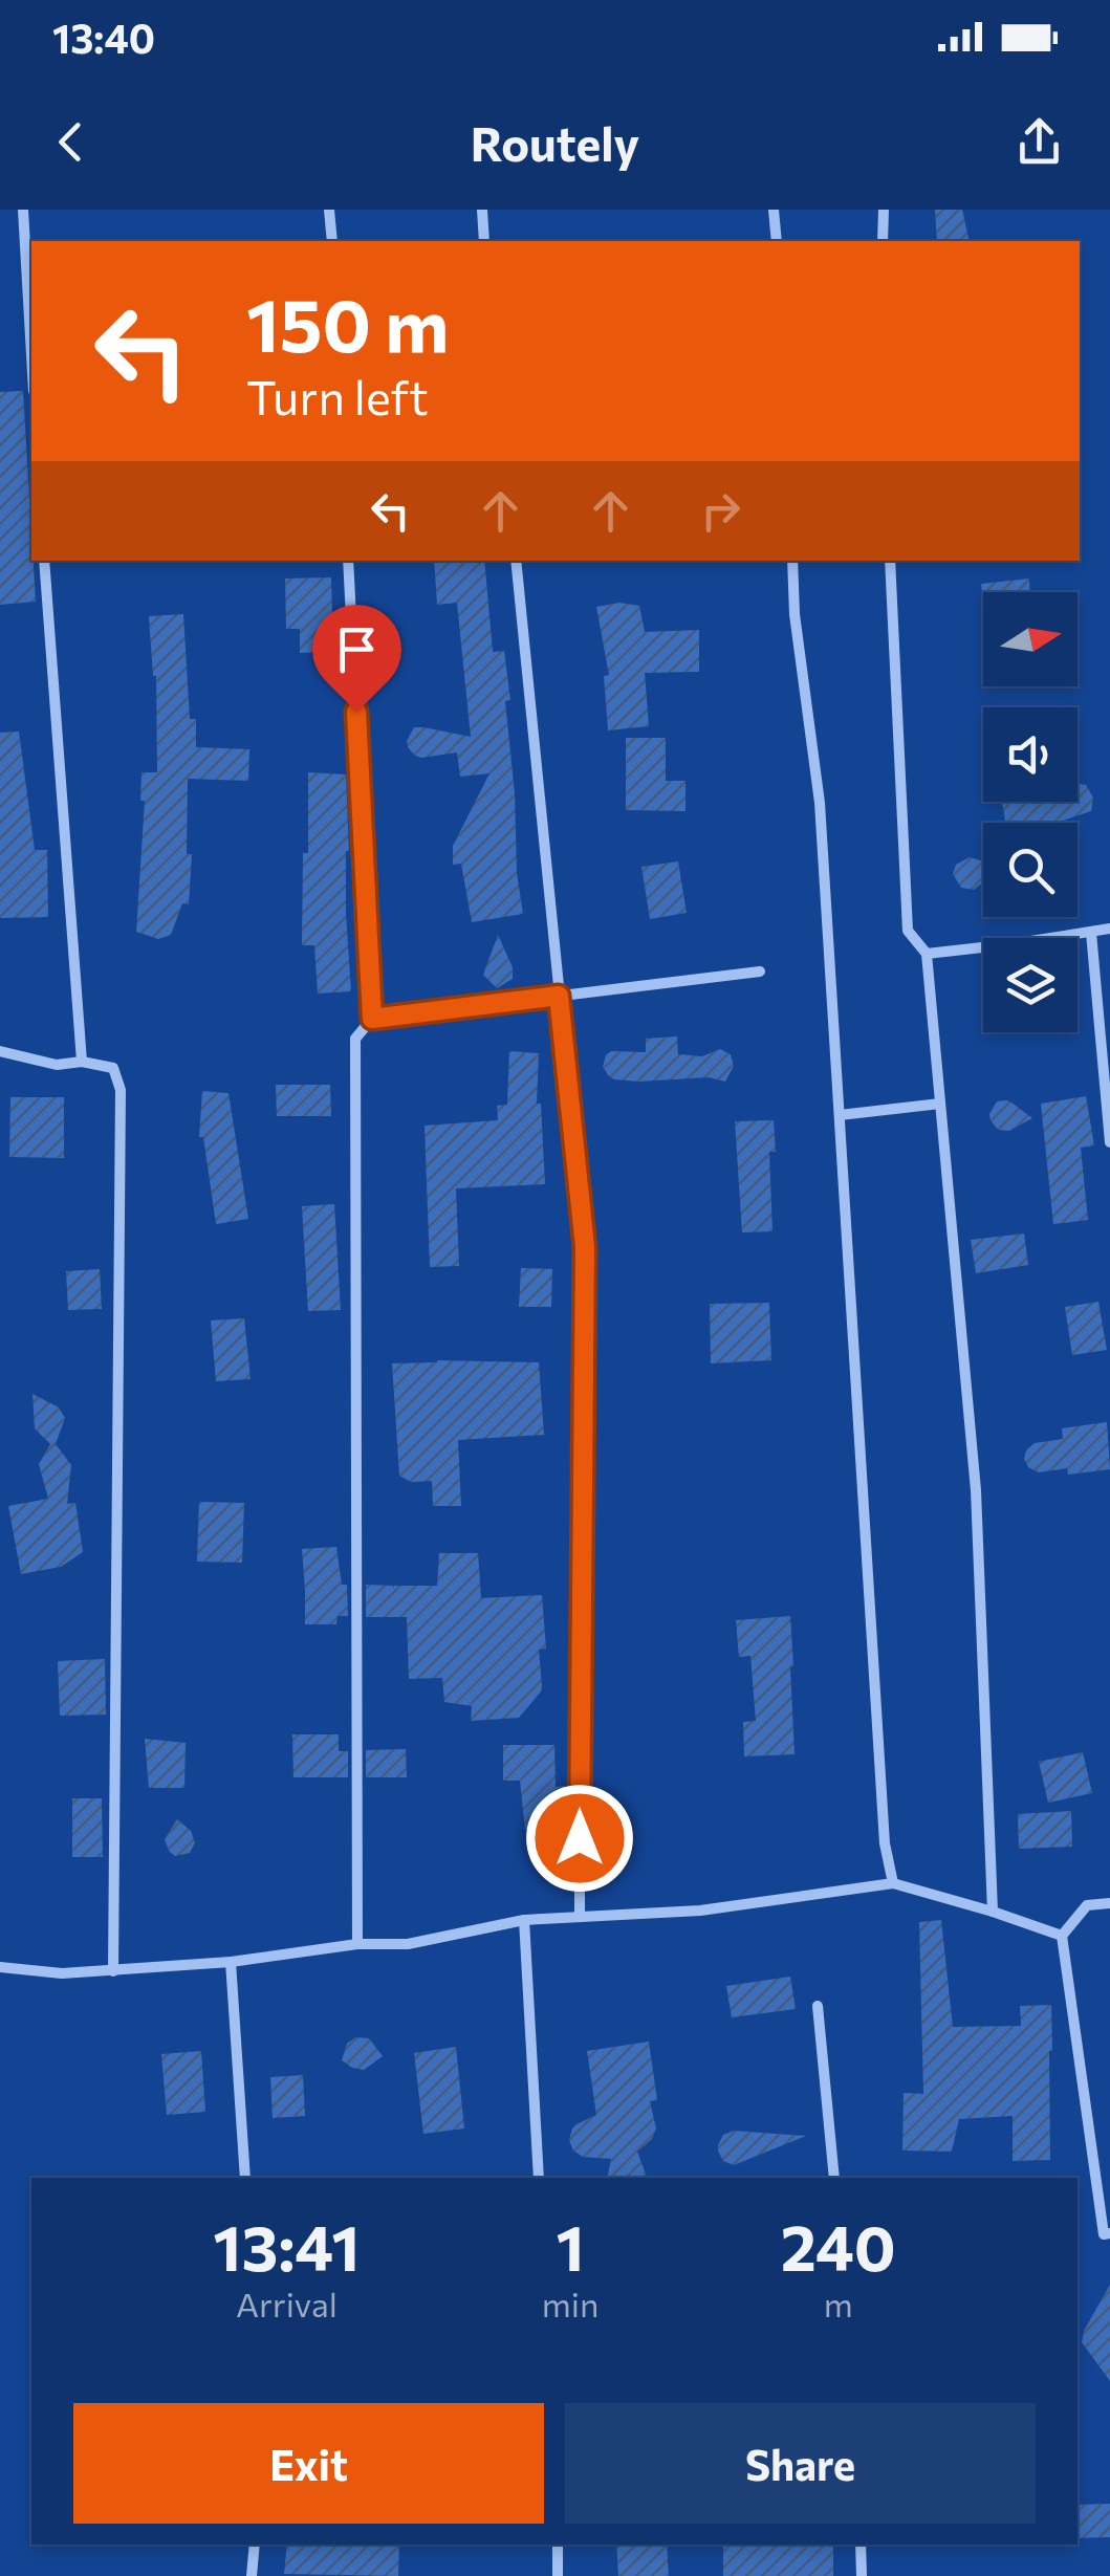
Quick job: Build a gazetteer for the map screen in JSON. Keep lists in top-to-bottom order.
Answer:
{
  "north": "right",
  "page": {
    "status": "13:40",
    "header": "Routely",
    "turn": ["150 m", "Turn left"],
    "eta": [
      "13:41",
      "Arrival",
      "1",
      "min",
      "240",
      "m"
    ],
    "buttons": ["Exit", "Share"]
  }
}
